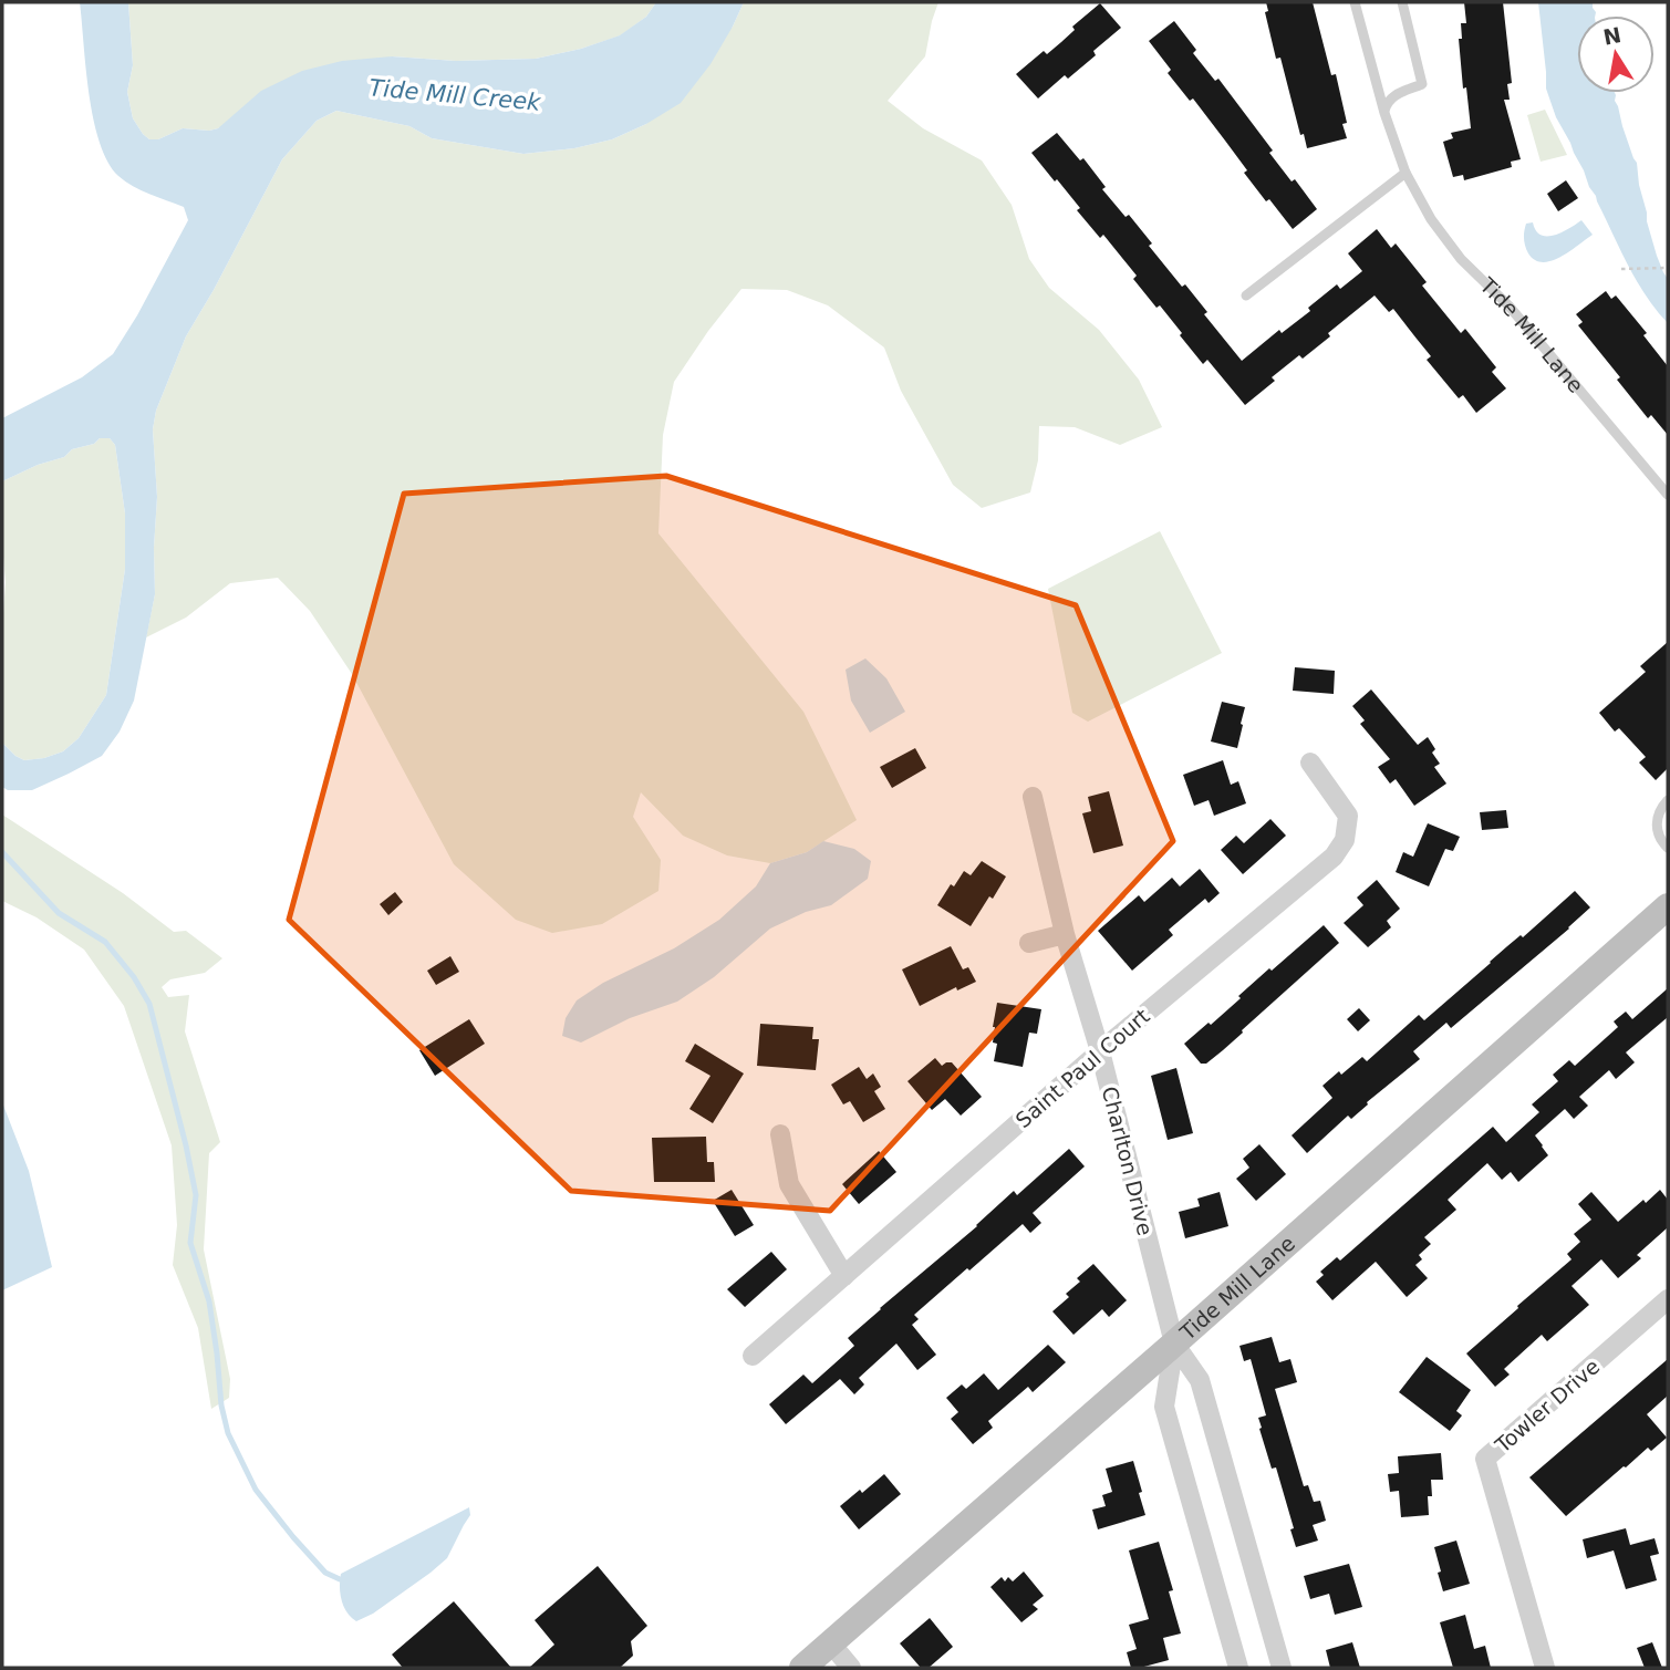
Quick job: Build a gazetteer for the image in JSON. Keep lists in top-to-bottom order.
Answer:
{
  "streets": {
    "street": [
      "Tide Mill Lane",
      "Saint Paul Court",
      "Charlton Drive",
      "Towler Drive"
    ]
  },
  "crossings": [
    ["Tide Mill Lane", "Charlton Drive"],
    ["Saint Paul Court", "Charlton Drive"]
  ],
  "water": ["Tide Mill Creek"],
  "north": "top"
}
